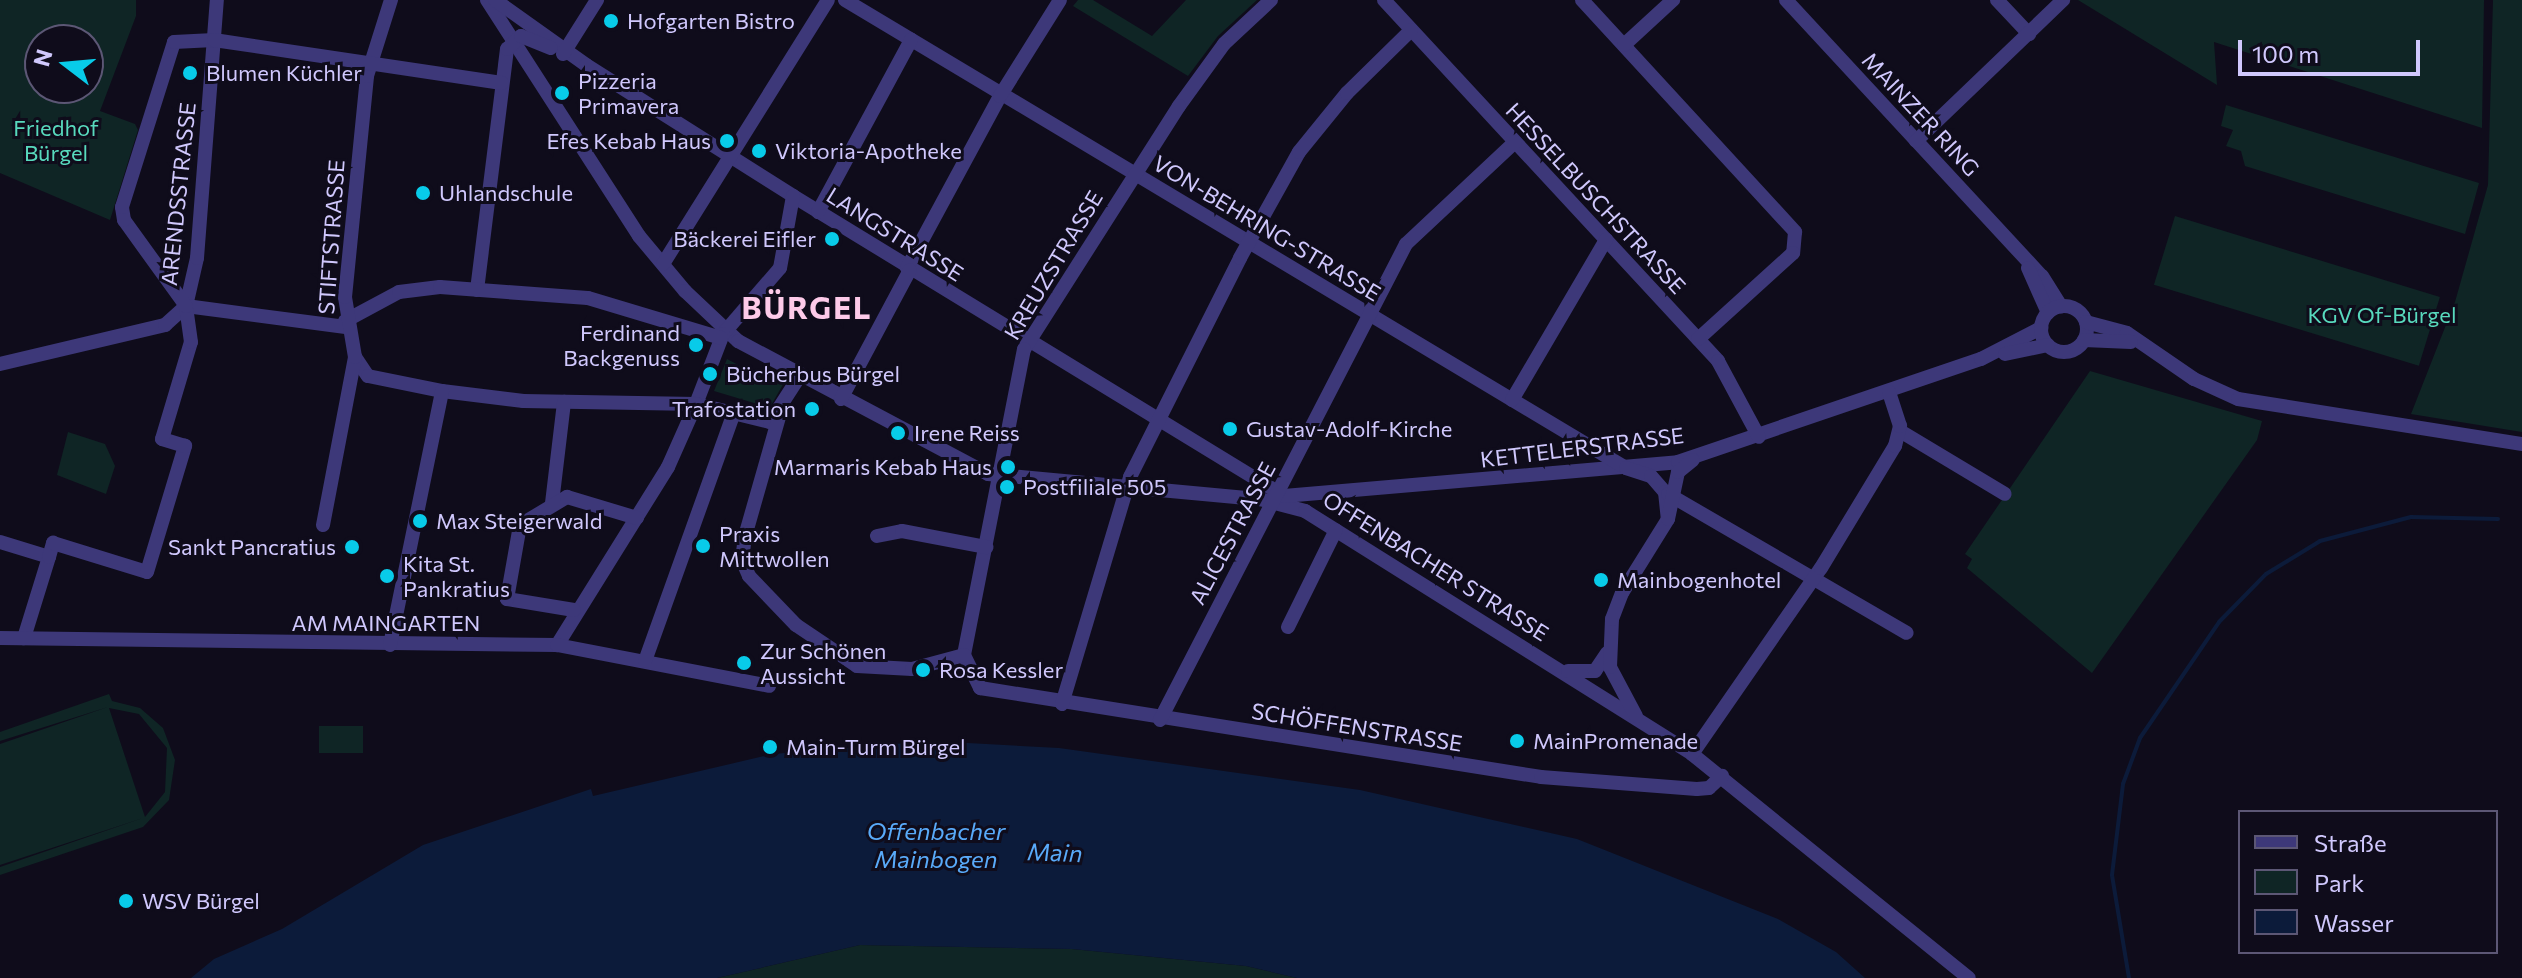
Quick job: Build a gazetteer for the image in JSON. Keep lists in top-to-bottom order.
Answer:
{
  "streets": {
    "street": [
      "MAINZER RING",
      "ARENDSSTRASSE",
      "HESSELBUSCHSTRASSE",
      "VON-BEHRING-STRASSE",
      "LANGSTRASSE",
      "STIFTSTRASSE",
      "KREUZSTRASSE",
      "KETTELERSTRASSE",
      "ALICESTRASSE",
      "OFFENBACHER STRASSE",
      "AM MAINGARTEN",
      "SCHÖFFENSTRASSE"
    ]
  },
  "crossings": [
    ["MAINZER RING", "KETTELERSTRASSE"],
    ["HESSELBUSCHSTRASSE", "KETTELERSTRASSE"],
    ["HESSELBUSCHSTRASSE", "ALICESTRASSE"],
    ["VON-BEHRING-STRASSE", "KREUZSTRASSE"],
    ["VON-BEHRING-STRASSE", "KETTELERSTRASSE"],
    ["VON-BEHRING-STRASSE", "ALICESTRASSE"],
    ["LANGSTRASSE", "KREUZSTRASSE"],
    ["LANGSTRASSE", "KETTELERSTRASSE"],
    ["LANGSTRASSE", "ALICESTRASSE"],
    ["LANGSTRASSE", "OFFENBACHER STRASSE"],
    ["KREUZSTRASSE", "OFFENBACHER STRASSE"],
    ["KREUZSTRASSE", "SCHÖFFENSTRASSE"],
    ["KETTELERSTRASSE", "ALICESTRASSE"],
    ["KETTELERSTRASSE", "OFFENBACHER STRASSE"],
    ["ALICESTRASSE", "OFFENBACHER STRASSE"],
    ["ALICESTRASSE", "SCHÖFFENSTRASSE"],
    ["OFFENBACHER STRASSE", "SCHÖFFENSTRASSE"]
  ],
  "districts": ["BÜRGEL"],
  "water": ["Offenbacher Mainbogen", "Main"],
  "parks": ["Friedhof Bürgel", "KGV Of-Bürgel"],
  "places": [
    "Hofgarten Bistro",
    "Blumen Küchler",
    "Pizzeria Primavera",
    "Efes Kebab Haus",
    "Viktoria-Apotheke",
    "Uhlandschule",
    "Bäckerei Eifler",
    "Ferdinand Backgenuss",
    "Bücherbus Bürgel",
    "Trafostation",
    "Gustav-Adolf-Kirche",
    "Irene Reiss",
    "Marmaris Kebab Haus",
    "Postfiliale 505",
    "Max Steigerwald",
    "Praxis Mittwollen",
    "Sankt Pancratius",
    "Kita St. Pankratius",
    "Mainbogenhotel",
    "Zur Schönen Aussicht",
    "Rosa Kessler",
    "MainPromenade",
    "Main-Turm Bürgel",
    "WSV Bürgel"
  ],
  "legend": ["Straße", "Park", "Wasser"],
  "scale_bar": "100 m",
  "north": "left"
}
